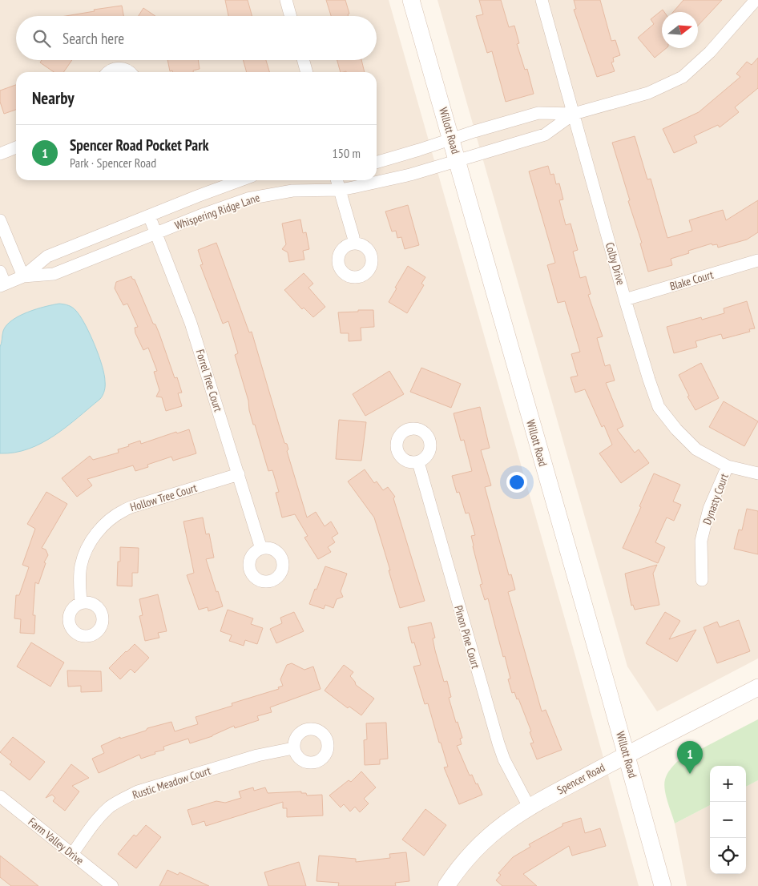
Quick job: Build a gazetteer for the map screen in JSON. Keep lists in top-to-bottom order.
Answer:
{
  "streets": {
    "main road": ["Willott Road", "Spencer Road"],
    "street": [
      "Whispering Ridge Lane",
      "Colby Drive",
      "Blake Court",
      "Forrel Tree Court",
      "Hollow Tree Court",
      "Dynasty Court",
      "Pinon Pine Court",
      "Rustic Meadow Court",
      "Farm Valley Drive"
    ]
  },
  "crossings": [
    ["Willott Road", "Whispering Ridge Lane"],
    ["Willott Road", "Spencer Road"],
    ["Whispering Ridge Lane", "Colby Drive"],
    ["Whispering Ridge Lane", "Forrel Tree Court"],
    ["Colby Drive", "Blake Court"],
    ["Colby Drive", "Dynasty Court"],
    ["Forrel Tree Court", "Hollow Tree Court"],
    ["Pinon Pine Court", "Spencer Road"],
    ["Rustic Meadow Court", "Farm Valley Drive"]
  ],
  "north": "right",
  "page": {
    "search": "Search here",
    "heading": "Nearby",
    "list": [
      {
        "mark": "1",
        "name": "Spencer Road Pocket Park",
        "note": "Park · Spencer Road",
        "value": "150 m"
      }
    ],
    "pins": "1",
    "map_buttons": ["+", "−"]
  }
}
